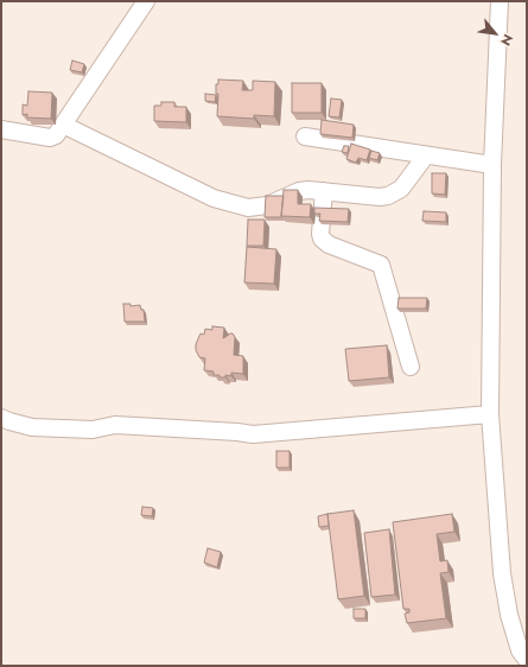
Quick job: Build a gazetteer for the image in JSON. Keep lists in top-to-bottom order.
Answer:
{
  "north": "bottom right"
}
